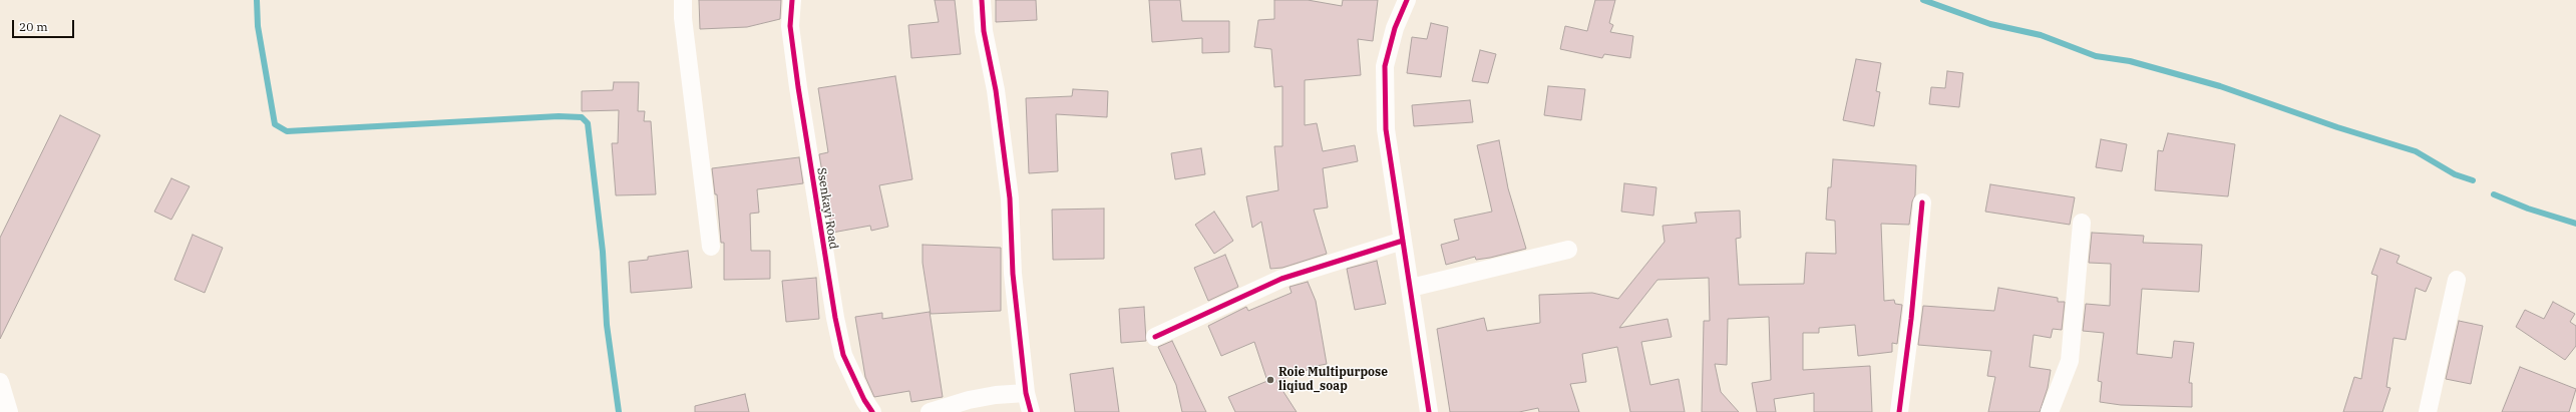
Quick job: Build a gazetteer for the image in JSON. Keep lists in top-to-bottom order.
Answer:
{
  "streets": {
    "street": ["Ssenkayi Road"]
  },
  "places": ["Roie Multipurpose liqiud_soap"],
  "scale_bar": "20 m"
}
